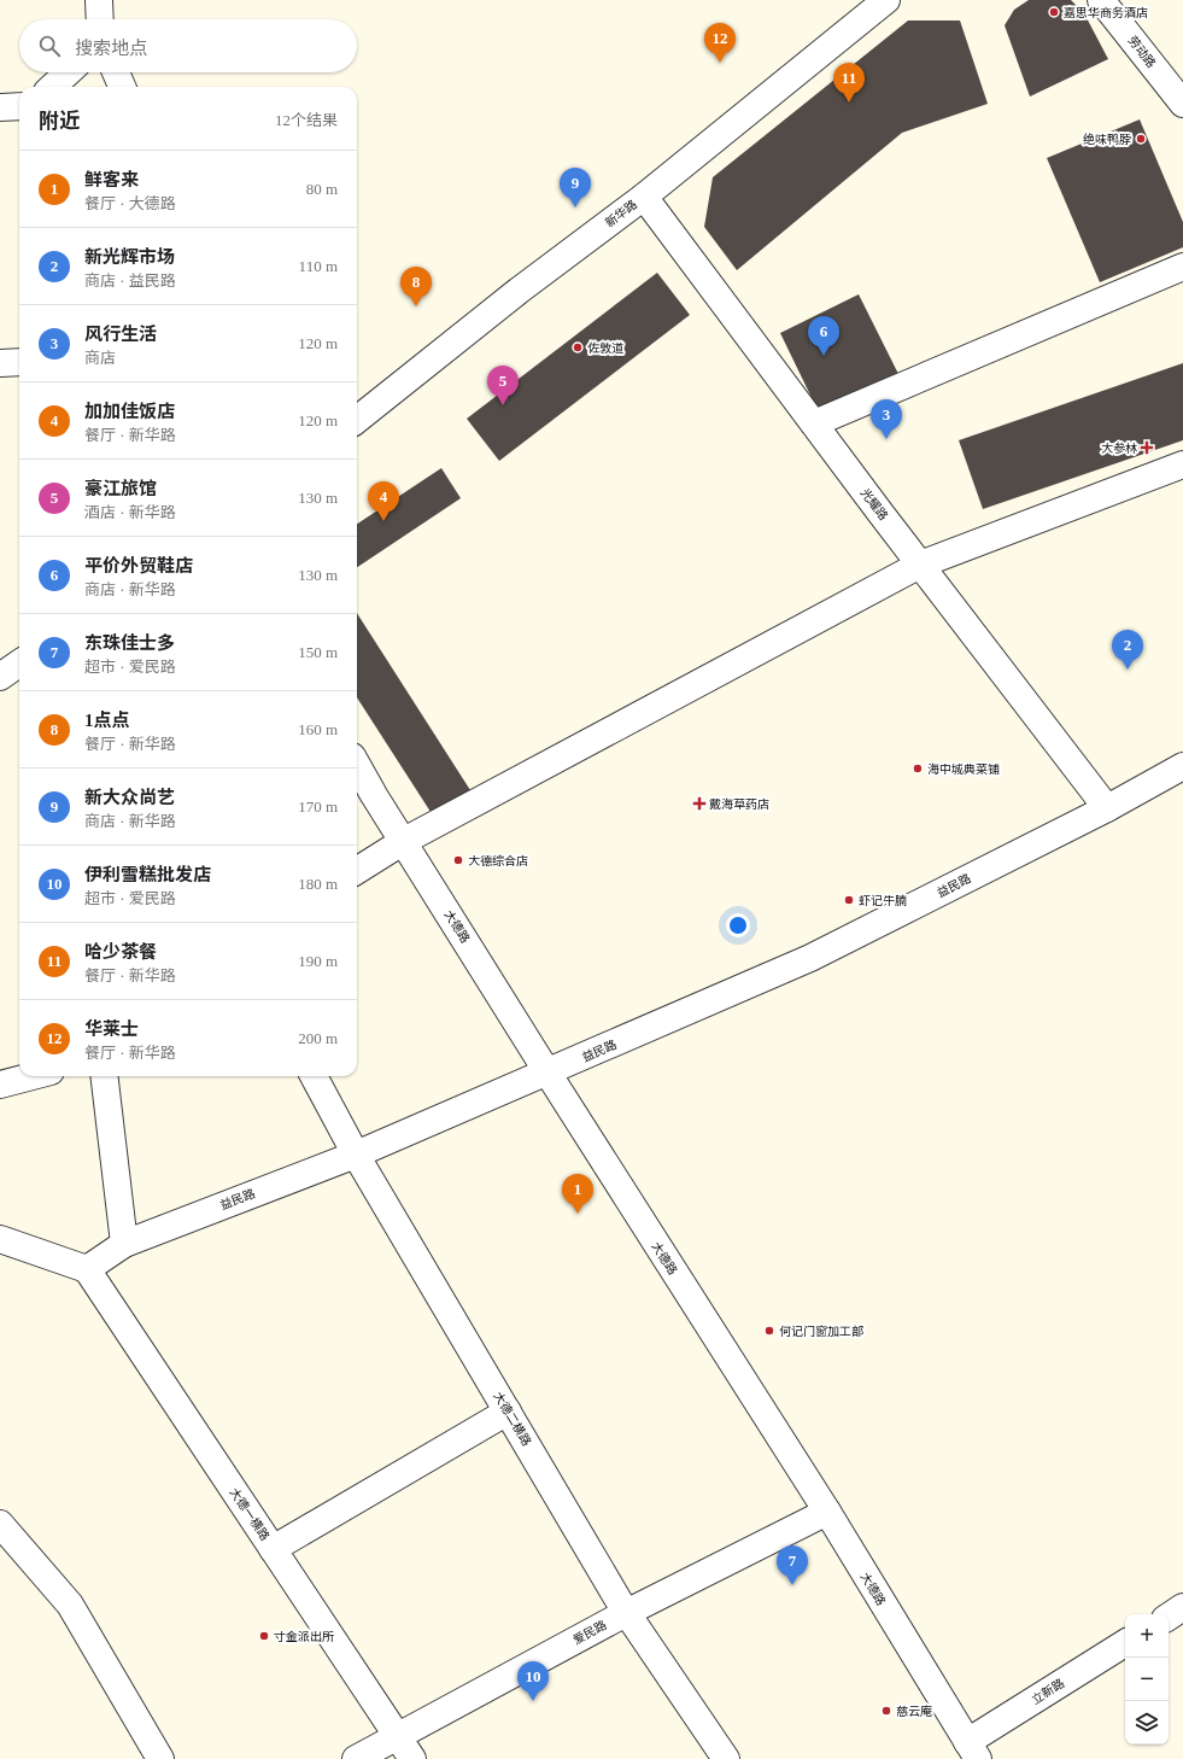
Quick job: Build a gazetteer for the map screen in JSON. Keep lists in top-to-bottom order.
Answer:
{
  "streets": {
    "street": [
      "劳动路",
      "新华路",
      "光耀路",
      "益民路",
      "大德路",
      "大德二横路",
      "大德一横路",
      "爱民路",
      "立新路"
    ]
  },
  "crossings": [
    ["新华路", "光耀路"],
    ["光耀路", "益民路"],
    ["益民路", "大德路"],
    ["益民路", "大德二横路"],
    ["益民路", "大德一横路"],
    ["大德路", "爱民路"],
    ["大德路", "立新路"],
    ["大德二横路", "爱民路"],
    ["大德一横路", "爱民路"]
  ],
  "places": {
    "other": [
      "嘉思华商务酒店",
      "绝味鸭脖",
      "佐敦道",
      "海中城典菜铺",
      "大德综合店",
      "虾记牛腩",
      "何记门窗加工部",
      "寸金派出所",
      "慈云庵"
    ],
    "health": ["大参林", "戴海草药店"]
  },
  "page": {
    "search": "搜索地点",
    "pins": [
      "12",
      "11",
      "9",
      "8",
      "6",
      "5",
      "3",
      "4",
      "2",
      "1",
      "7",
      "10"
    ],
    "heading": ["附近", "12个结果"],
    "list": [
      {
        "mark": "1",
        "name": "鲜客来",
        "note": "餐厅 · 大德路",
        "value": "80 m"
      },
      {
        "mark": "2",
        "name": "新光辉市场",
        "note": "商店 · 益民路",
        "value": "110 m"
      },
      {
        "mark": "3",
        "name": "风行生活",
        "note": "商店",
        "value": "120 m"
      },
      {
        "mark": "4",
        "name": "加加佳饭店",
        "note": "餐厅 · 新华路",
        "value": "120 m"
      },
      {
        "mark": "5",
        "name": "豪江旅馆",
        "note": "酒店 · 新华路",
        "value": "130 m"
      },
      {
        "mark": "6",
        "name": "平价外贸鞋店",
        "note": "商店 · 新华路",
        "value": "130 m"
      },
      {
        "mark": "7",
        "name": "东珠佳士多",
        "note": "超市 · 爱民路",
        "value": "150 m"
      },
      {
        "mark": "8",
        "name": "1点点",
        "note": "餐厅 · 新华路",
        "value": "160 m"
      },
      {
        "mark": "9",
        "name": "新大众尚艺",
        "note": "商店 · 新华路",
        "value": "170 m"
      },
      {
        "mark": "10",
        "name": "伊利雪糕批发店",
        "note": "超市 · 爱民路",
        "value": "180 m"
      },
      {
        "mark": "11",
        "name": "哈少茶餐",
        "note": "餐厅 · 新华路",
        "value": "190 m"
      },
      {
        "mark": "12",
        "name": "华莱士",
        "note": "餐厅 · 新华路",
        "value": "200 m"
      }
    ],
    "map_buttons": ["+", "−"]
  }
}
